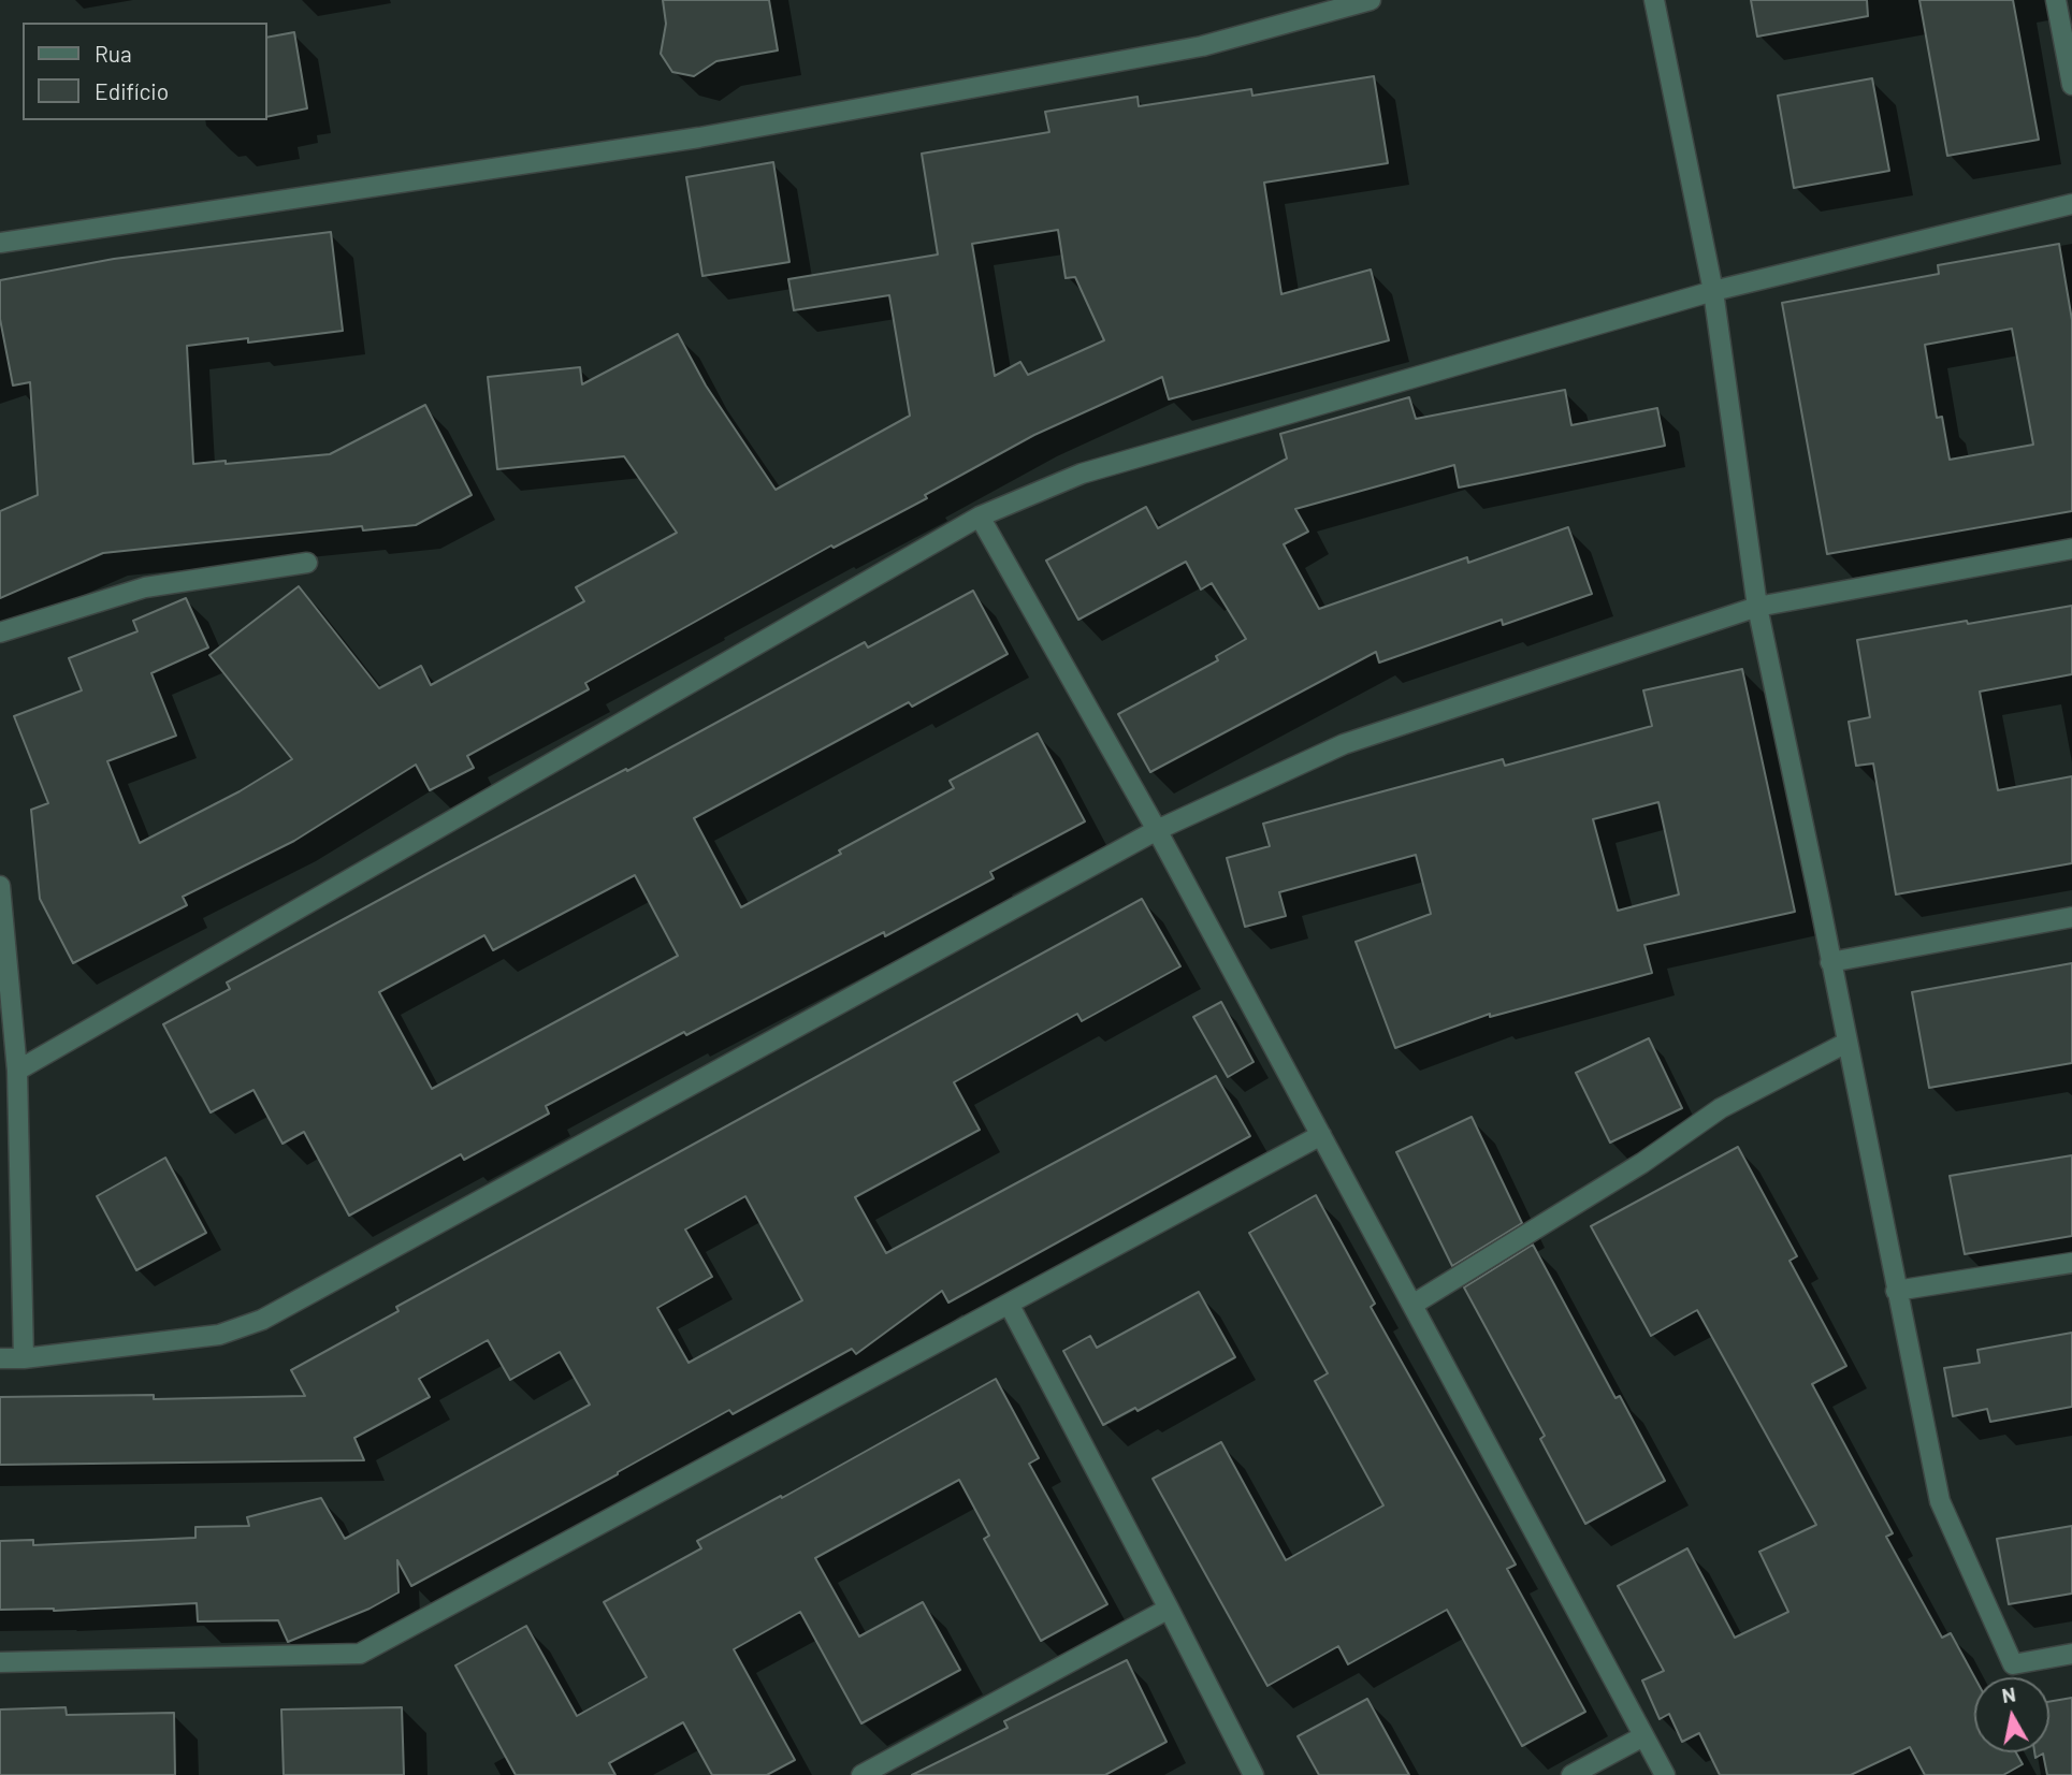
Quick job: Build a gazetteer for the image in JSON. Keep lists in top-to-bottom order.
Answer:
{
  "legend": ["Rua", "Edifício"],
  "north": "top"
}
